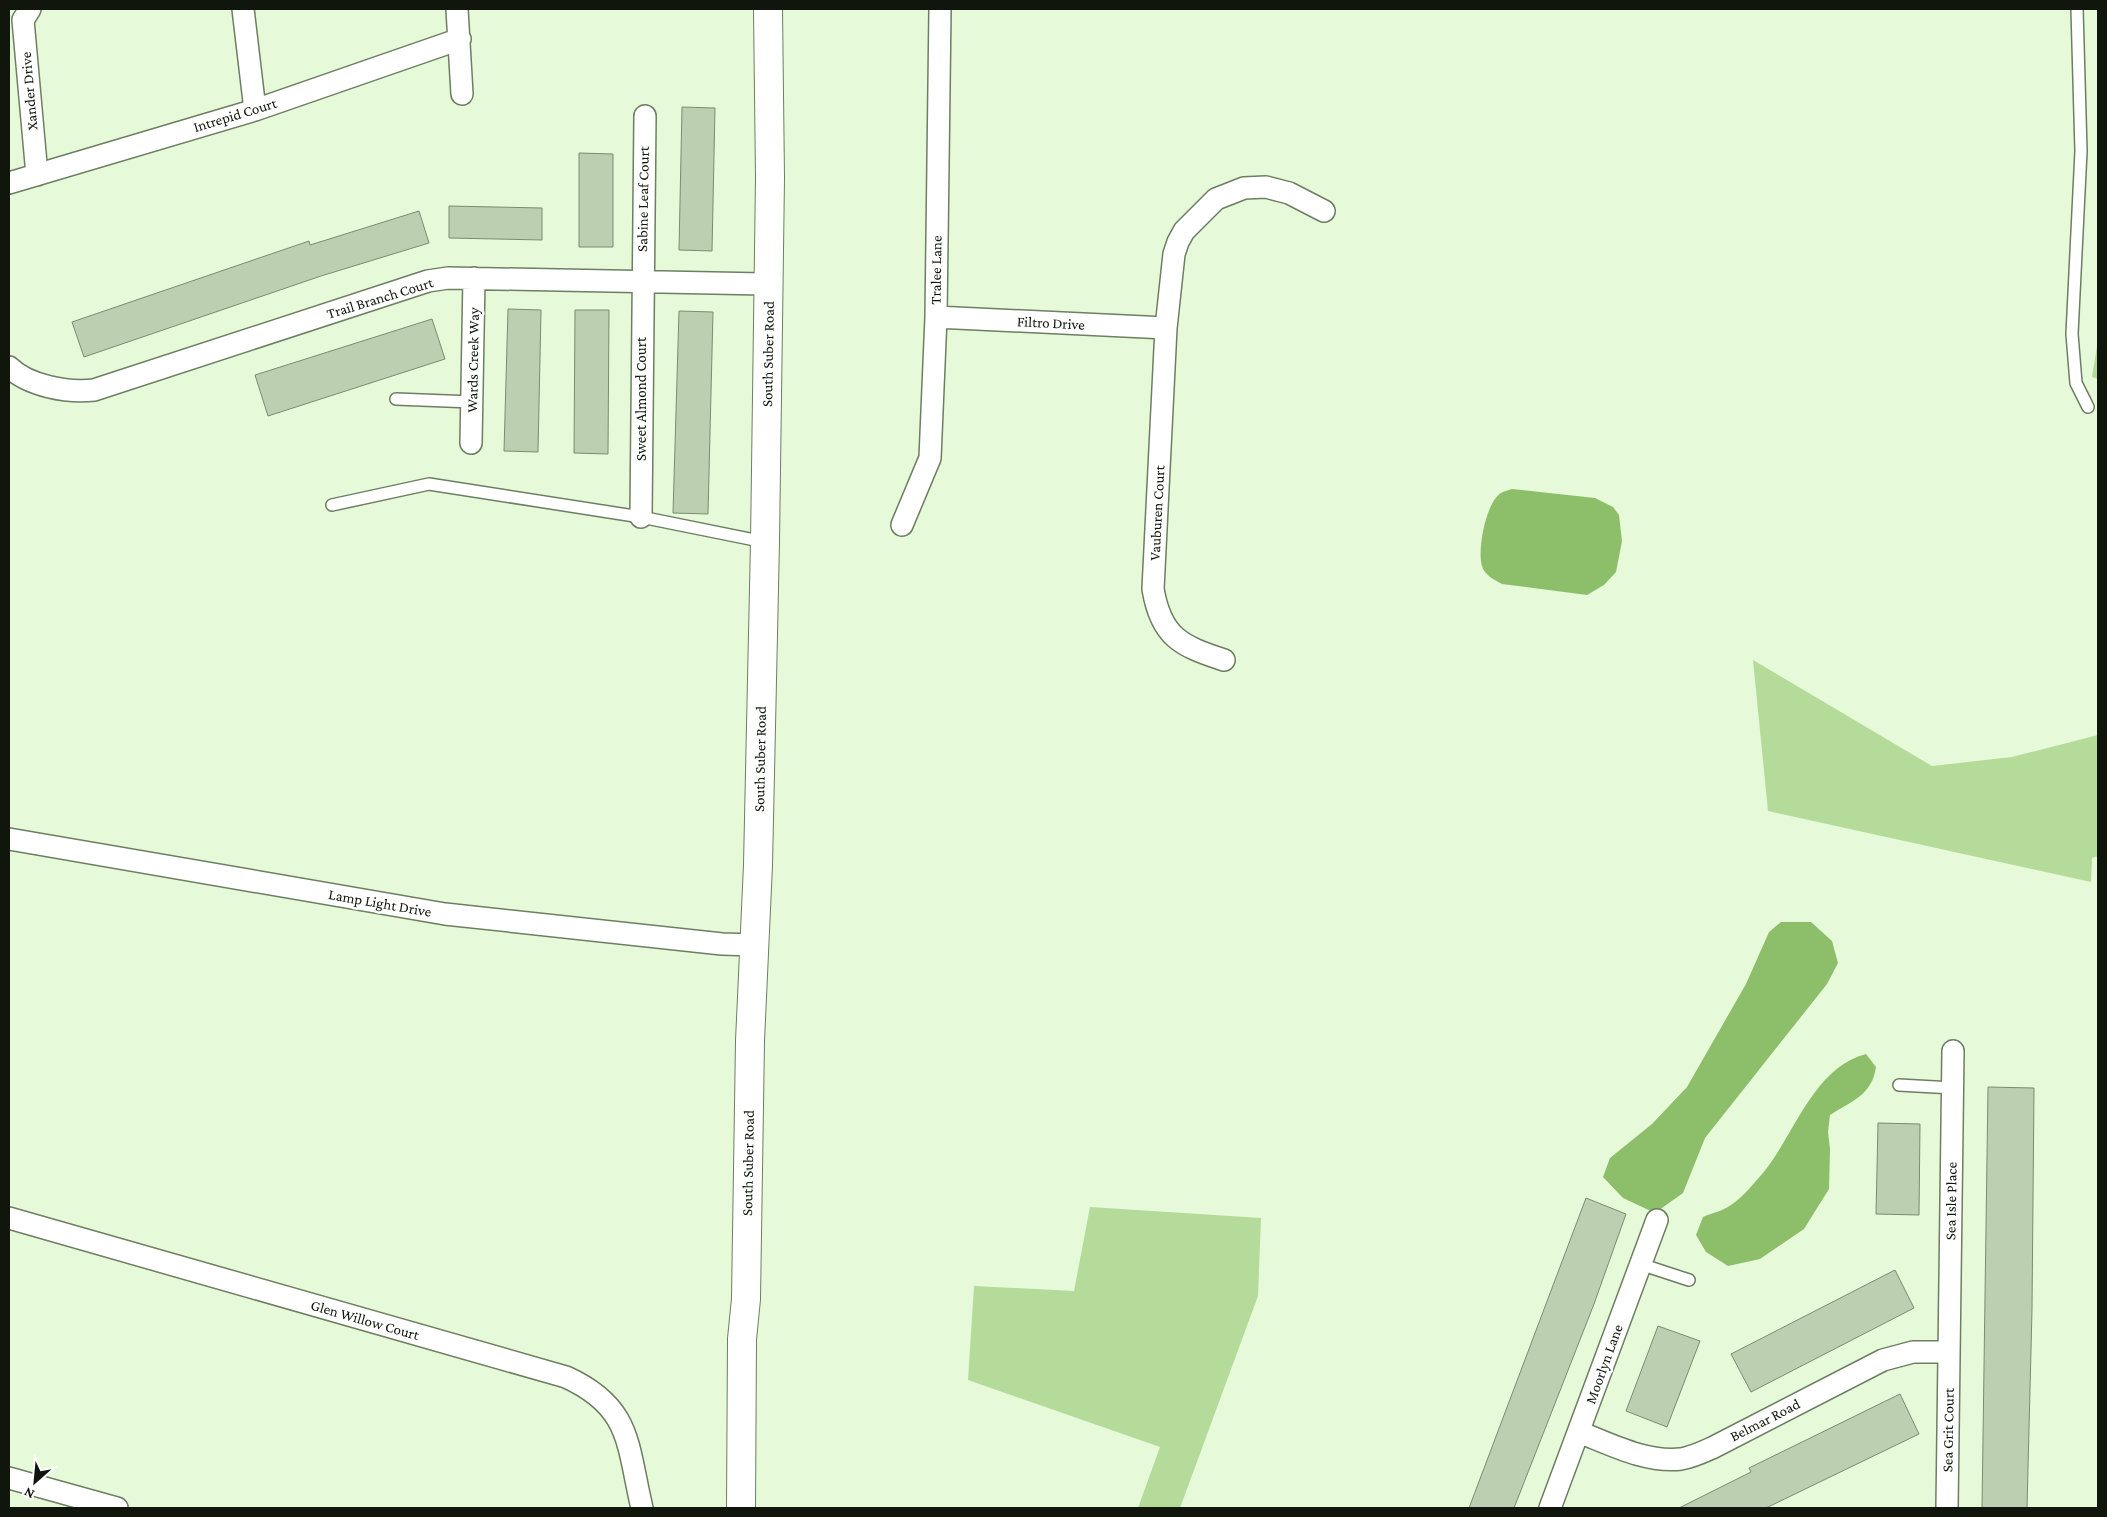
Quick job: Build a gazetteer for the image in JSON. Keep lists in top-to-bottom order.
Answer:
{
  "streets": {
    "street": [
      "Xander Drive",
      "Intrepid Court",
      "Sabine Leaf Court",
      "Tralee Lane",
      "Trail Branch Court",
      "Filtro Drive",
      "South Suber Road",
      "Wards Creek Way",
      "Sweet Almond Court",
      "Vauburen Court",
      "Lamp Light Drive",
      "Sea Isle Place",
      "Glen Willow Court",
      "Moorlyn Lane",
      "Belmar Road",
      "Sea Grit Court"
    ]
  },
  "crossings": [
    ["Xander Drive", "Intrepid Court"],
    ["Sabine Leaf Court", "Trail Branch Court"],
    ["Sabine Leaf Court", "Sweet Almond Court"],
    ["Tralee Lane", "Filtro Drive"],
    ["Trail Branch Court", "South Suber Road"],
    ["Trail Branch Court", "Wards Creek Way"],
    ["Trail Branch Court", "Sweet Almond Court"],
    ["Filtro Drive", "Vauburen Court"],
    ["South Suber Road", "Lamp Light Drive"],
    ["Sea Isle Place", "Belmar Road"],
    ["Sea Isle Place", "Sea Grit Court"],
    ["Moorlyn Lane", "Belmar Road"],
    ["Belmar Road", "Sea Grit Court"]
  ],
  "north": "bottom left"
}
